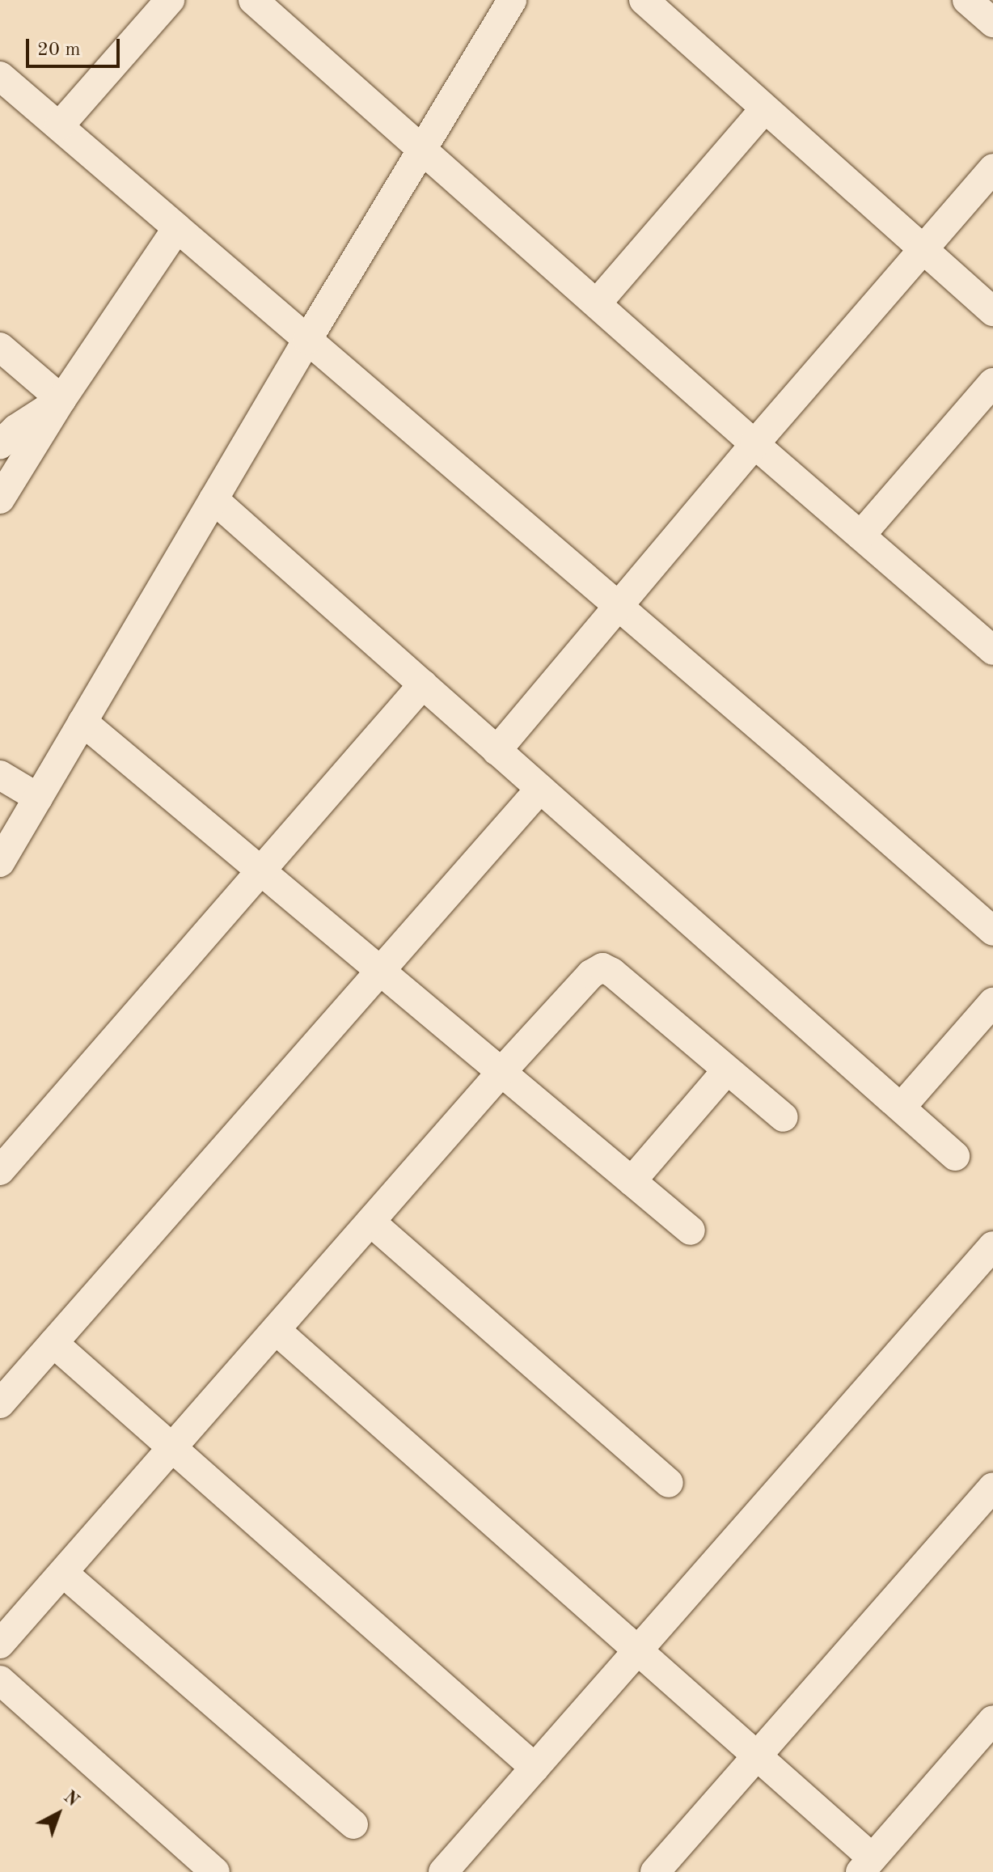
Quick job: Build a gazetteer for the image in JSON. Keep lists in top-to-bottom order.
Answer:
{
  "scale_bar": "20 m",
  "north": "top right"
}
